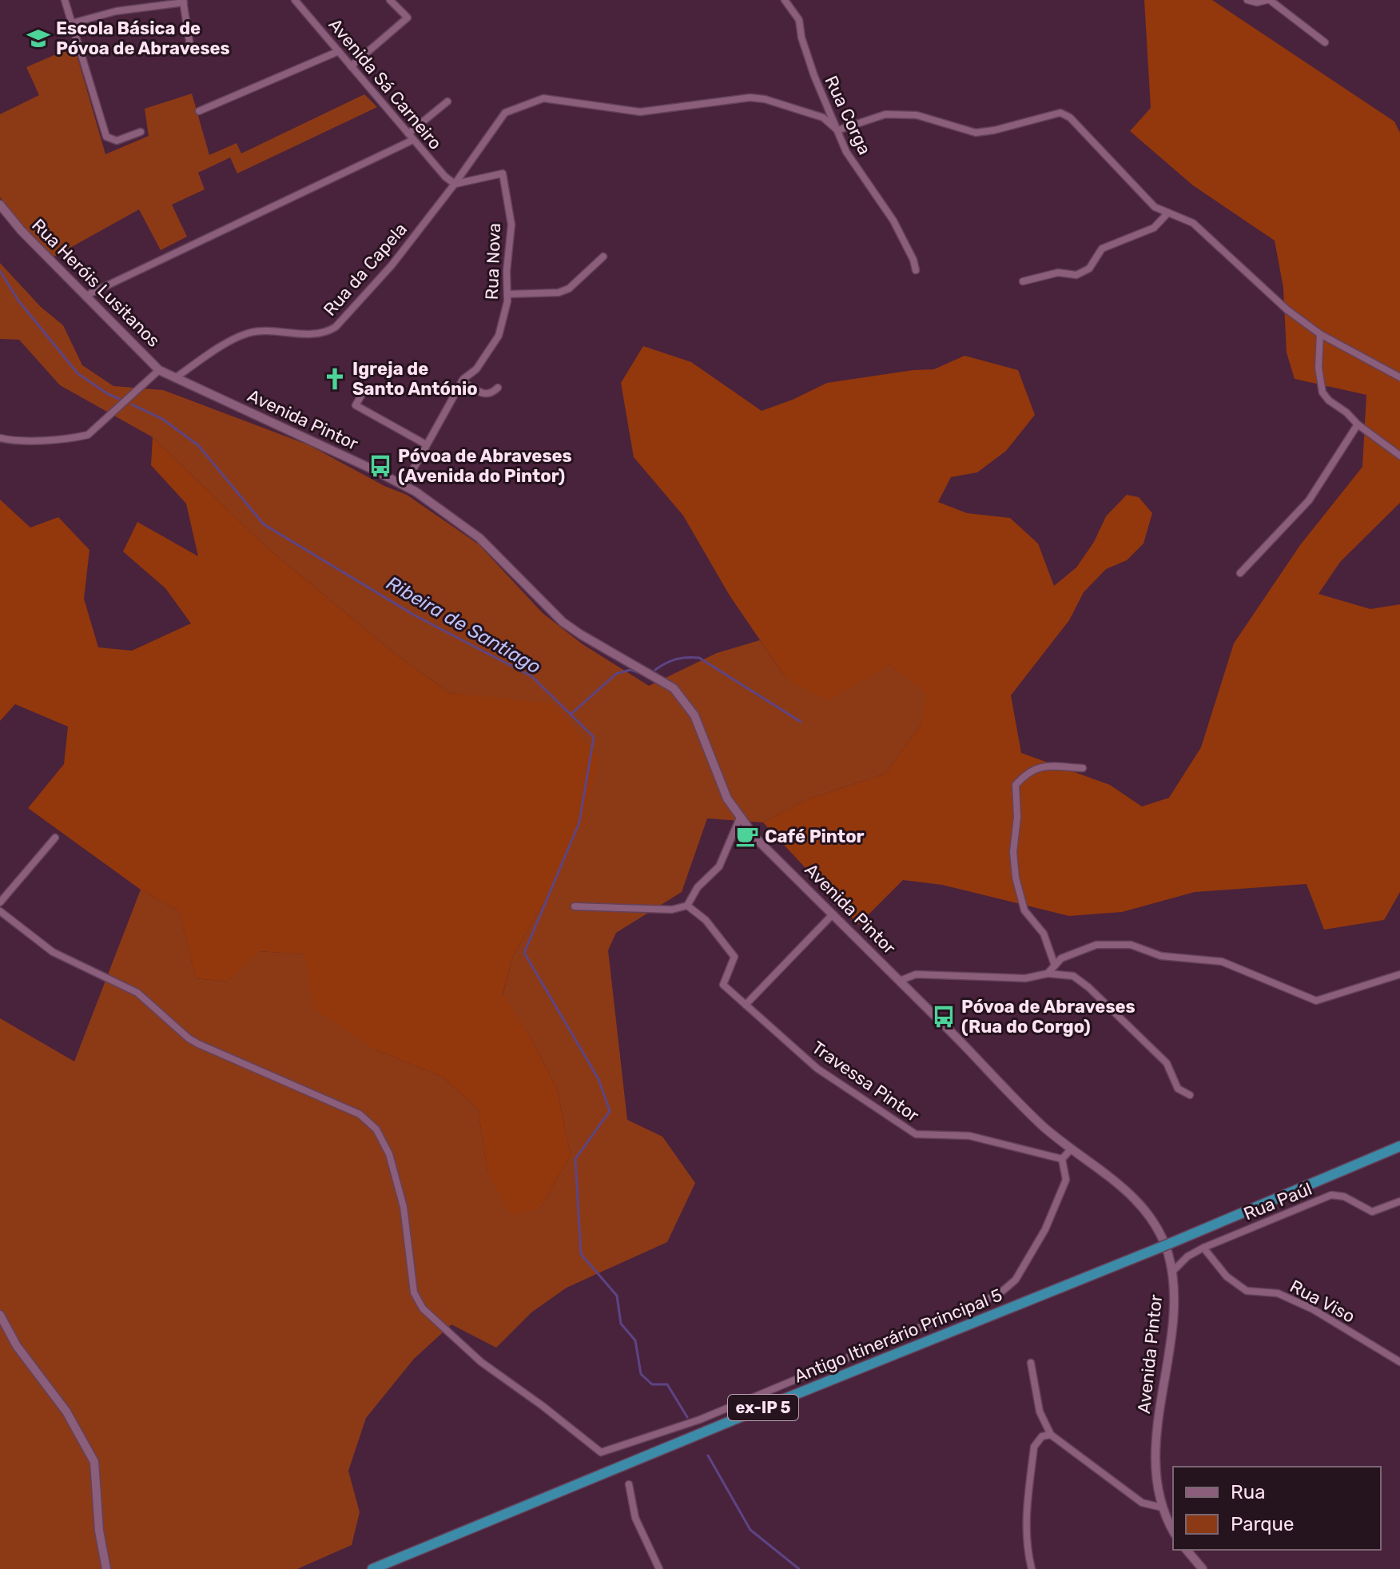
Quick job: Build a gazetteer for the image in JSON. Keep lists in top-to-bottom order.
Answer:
{
  "streets": {
    "highway": ["Antigo Itinerário Principal 5", "ex-IP 5"],
    "street": [
      "Avenida Sá Carneiro",
      "Rua Corga",
      "Rua Nova",
      "Rua da Capela",
      "Rua Heróis Lusitanos",
      "Avenida Pintor",
      "Travessa Pintor",
      "Rua Paúl",
      "Rua Viso"
    ]
  },
  "crossings": [
    ["Avenida Sá Carneiro", "Rua Nova"],
    ["Avenida Sá Carneiro", "Rua da Capela"],
    ["Rua Corga", "Rua da Capela"],
    ["Rua Nova", "Rua da Capela"],
    ["Rua Nova", "Avenida Pintor"],
    ["Rua da Capela", "Rua Heróis Lusitanos"],
    ["Rua da Capela", "Avenida Pintor"],
    ["Rua Heróis Lusitanos", "Avenida Pintor"],
    ["Avenida Pintor", "Rua Paúl"],
    ["Rua Paúl", "Rua Viso"]
  ],
  "water": ["Ribeira de Santiago"],
  "places": {
    "school or university": ["Escola Básica de Póvoa de Abraveses"],
    "church": ["Igreja de Santo António"],
    "bus stop": ["Póvoa de Abraveses (Avenida do Pintor)", "Póvoa de Abraveses (Rua do Corgo)"],
    "cafe": ["Café Pintor"]
  },
  "legend": ["Rua", "Parque"]
}
